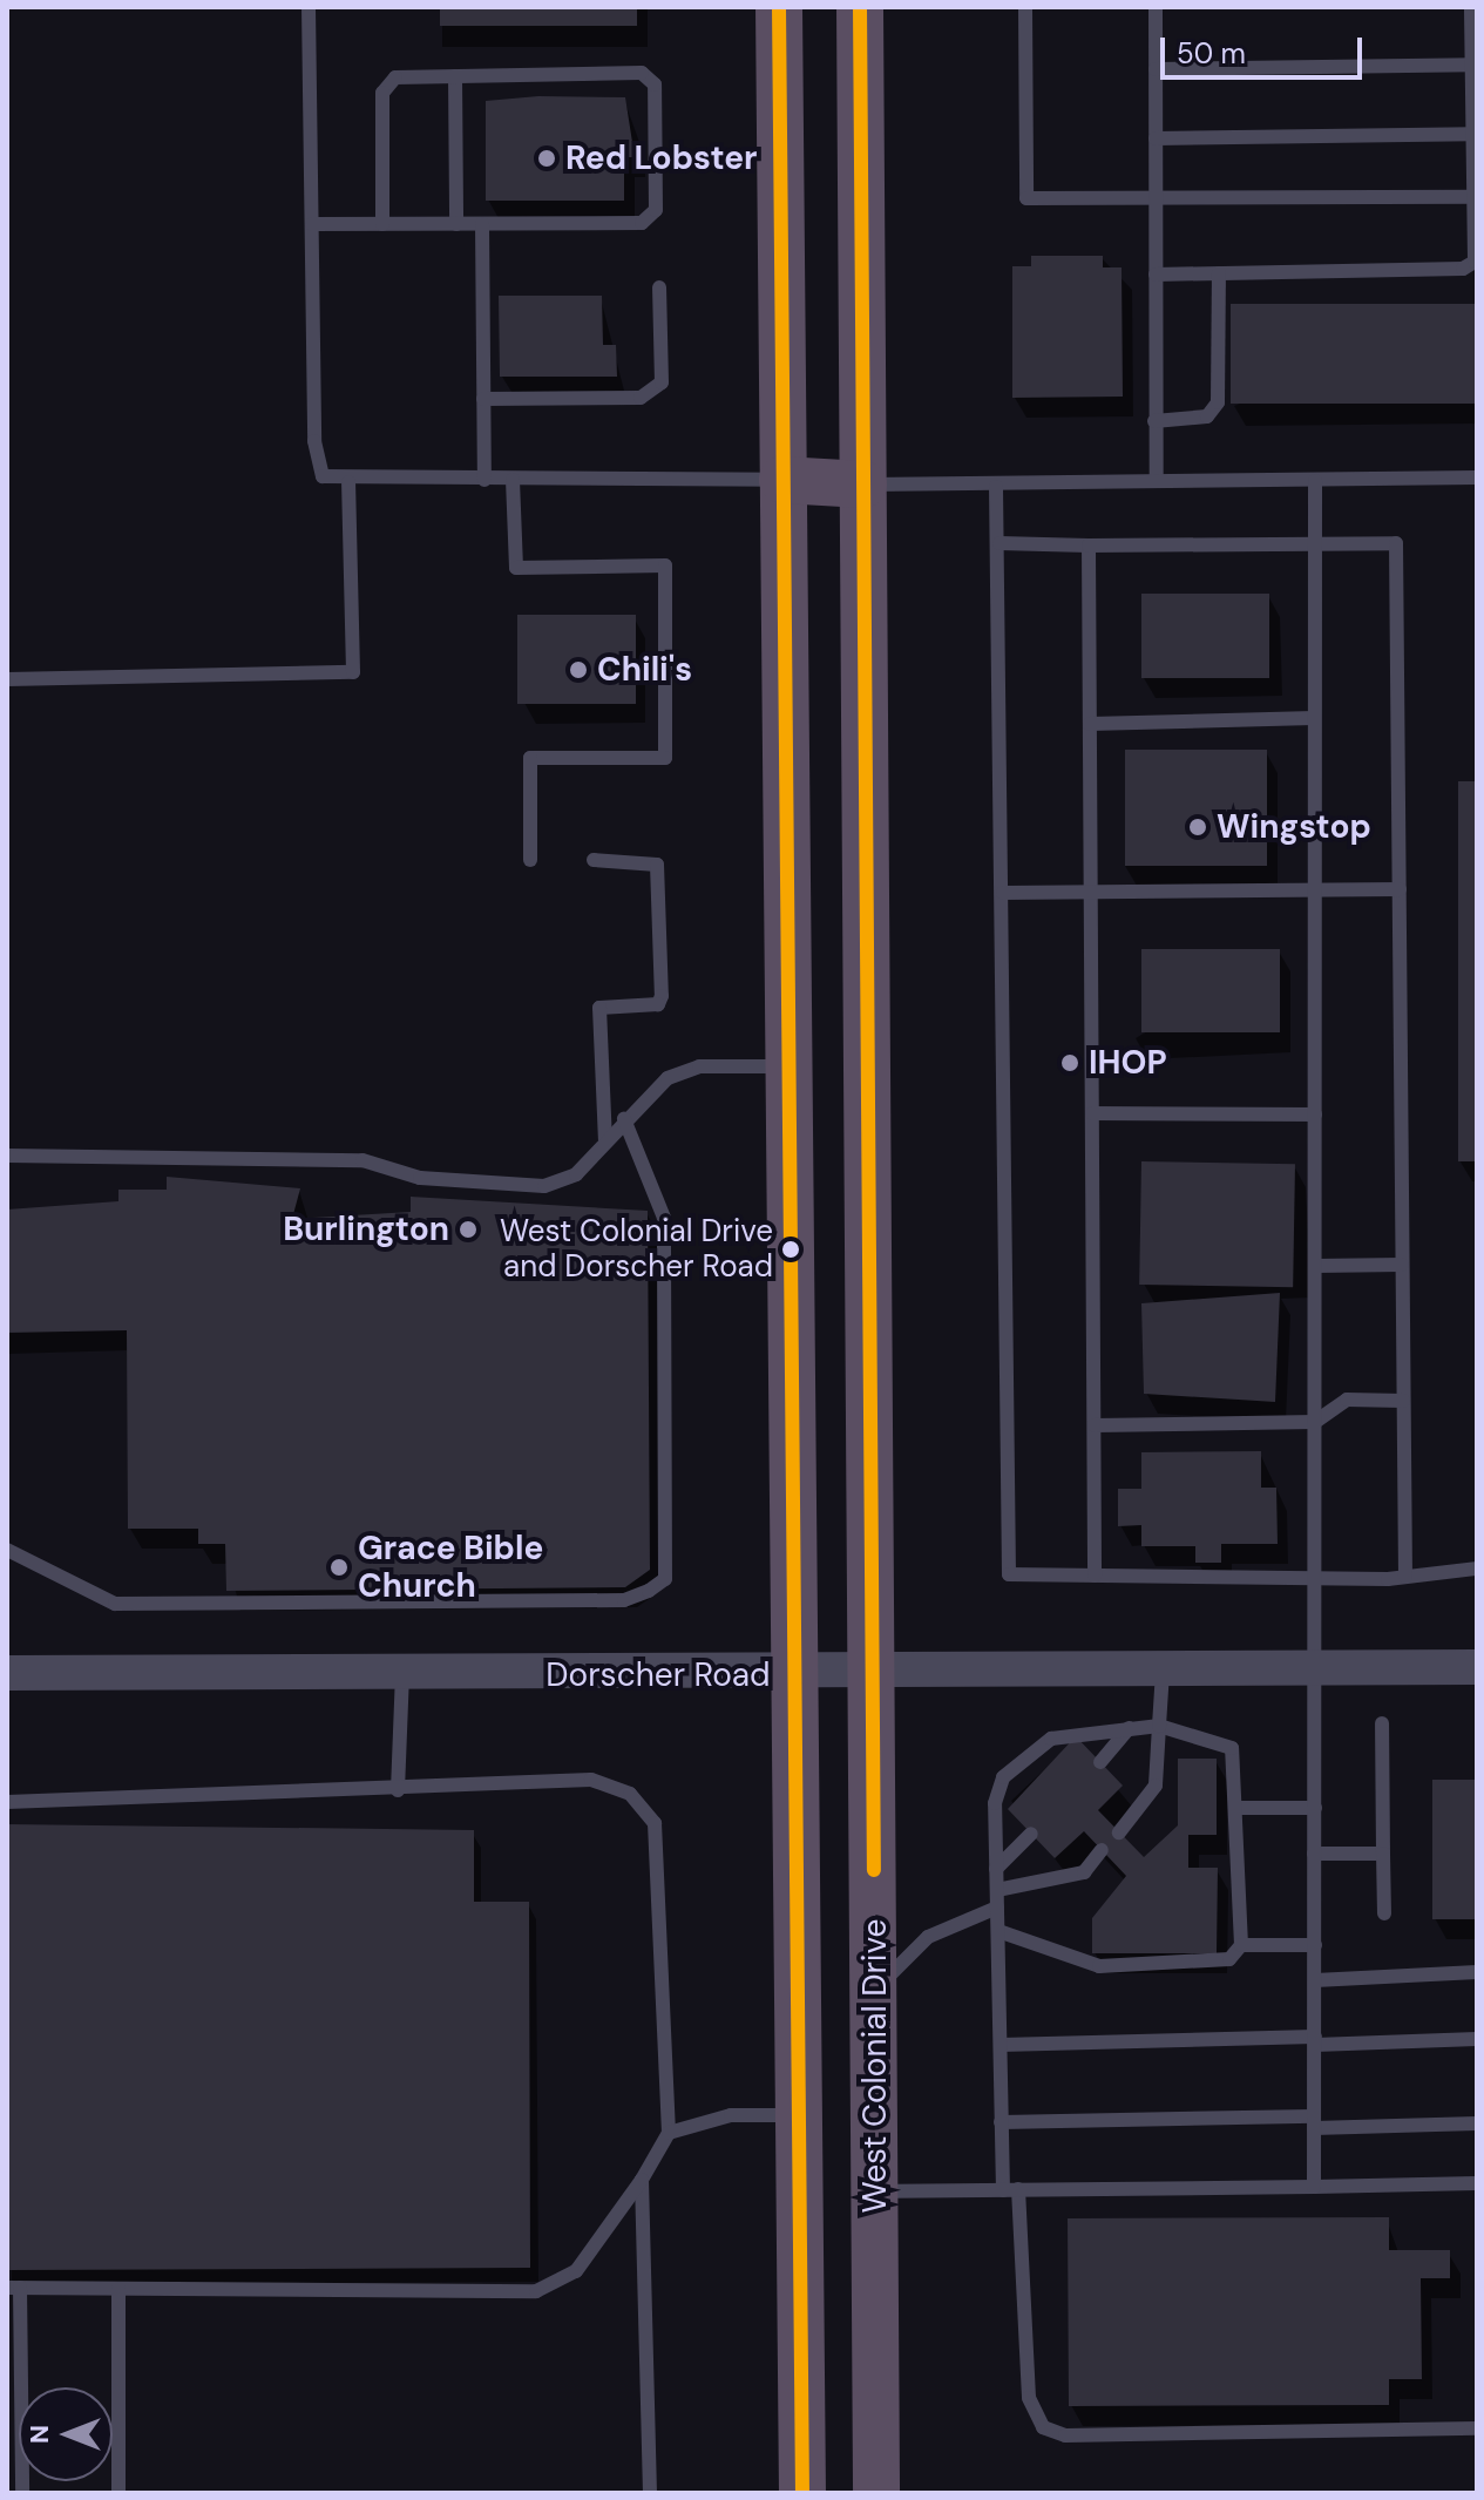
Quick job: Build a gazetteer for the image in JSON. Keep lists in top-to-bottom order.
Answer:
{
  "streets": {
    "highway": ["West Colonial Drive"],
    "street": ["Dorscher Road"]
  },
  "crossings": [
    ["Dorscher Road", "West Colonial Drive"]
  ],
  "places": [
    "Red Lobster",
    "Chili's",
    "Wingstop",
    "IHOP",
    "Burlington",
    "West Colonial Drive and Dorscher Road",
    "Grace Bible Church"
  ],
  "scale_bar": "50 m",
  "north": "left"
}
